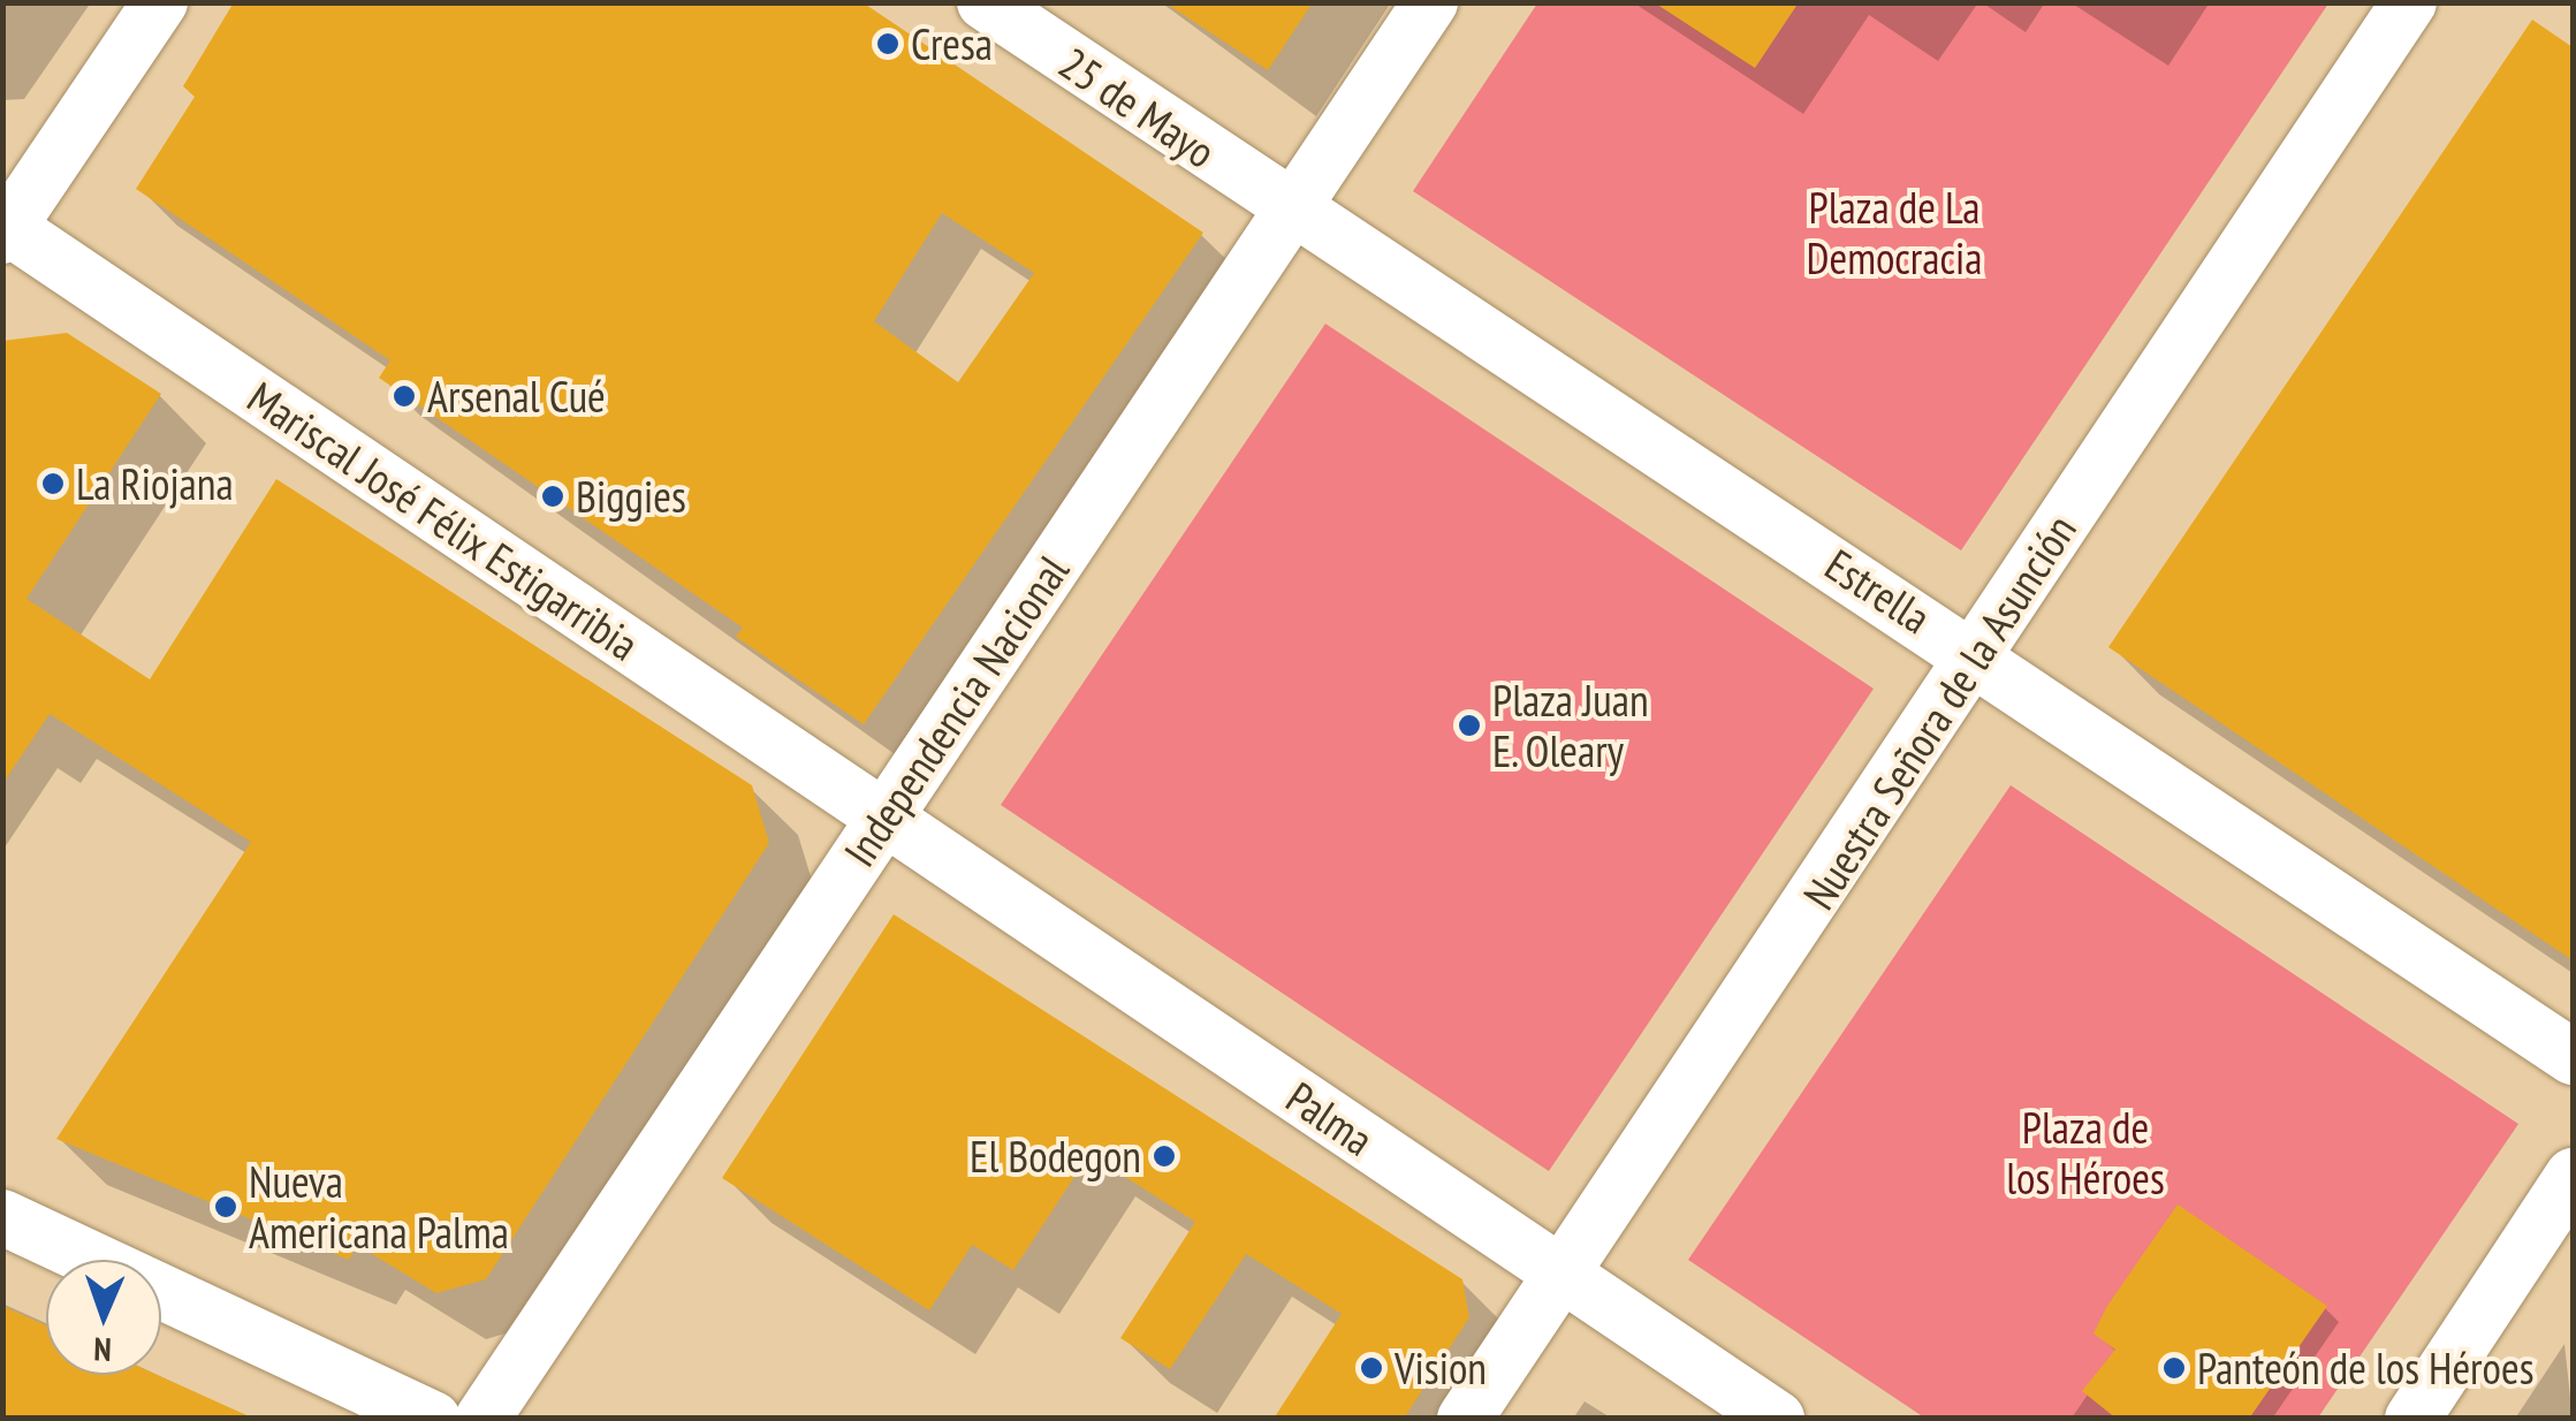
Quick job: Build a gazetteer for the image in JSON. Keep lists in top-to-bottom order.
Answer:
{
  "streets": {
    "street": [
      "25 de Mayo",
      "Mariscal José Félix Estigarribia",
      "Estrella",
      "Independencia Nacional",
      "Nuestra Señora de la Asunción",
      "Palma"
    ]
  },
  "crossings": [
    ["25 de Mayo", "Estrella"],
    ["25 de Mayo", "Independencia Nacional"],
    ["Mariscal José Félix Estigarribia", "Independencia Nacional"],
    ["Mariscal José Félix Estigarribia", "Palma"],
    ["Estrella", "Independencia Nacional"],
    ["Estrella", "Nuestra Señora de la Asunción"],
    ["Independencia Nacional", "Palma"],
    ["Nuestra Señora de la Asunción", "Palma"]
  ],
  "parks": ["Plaza de La Democracia", "Plaza de los Héroes"],
  "places": [
    "Cresa",
    "Arsenal Cué",
    "La Riojana",
    "Biggies",
    "Plaza Juan E. Oleary",
    "El Bodegon",
    "Nueva Americana Palma",
    "Vision",
    "Panteón de los Héroes"
  ],
  "north": "bottom"
}
